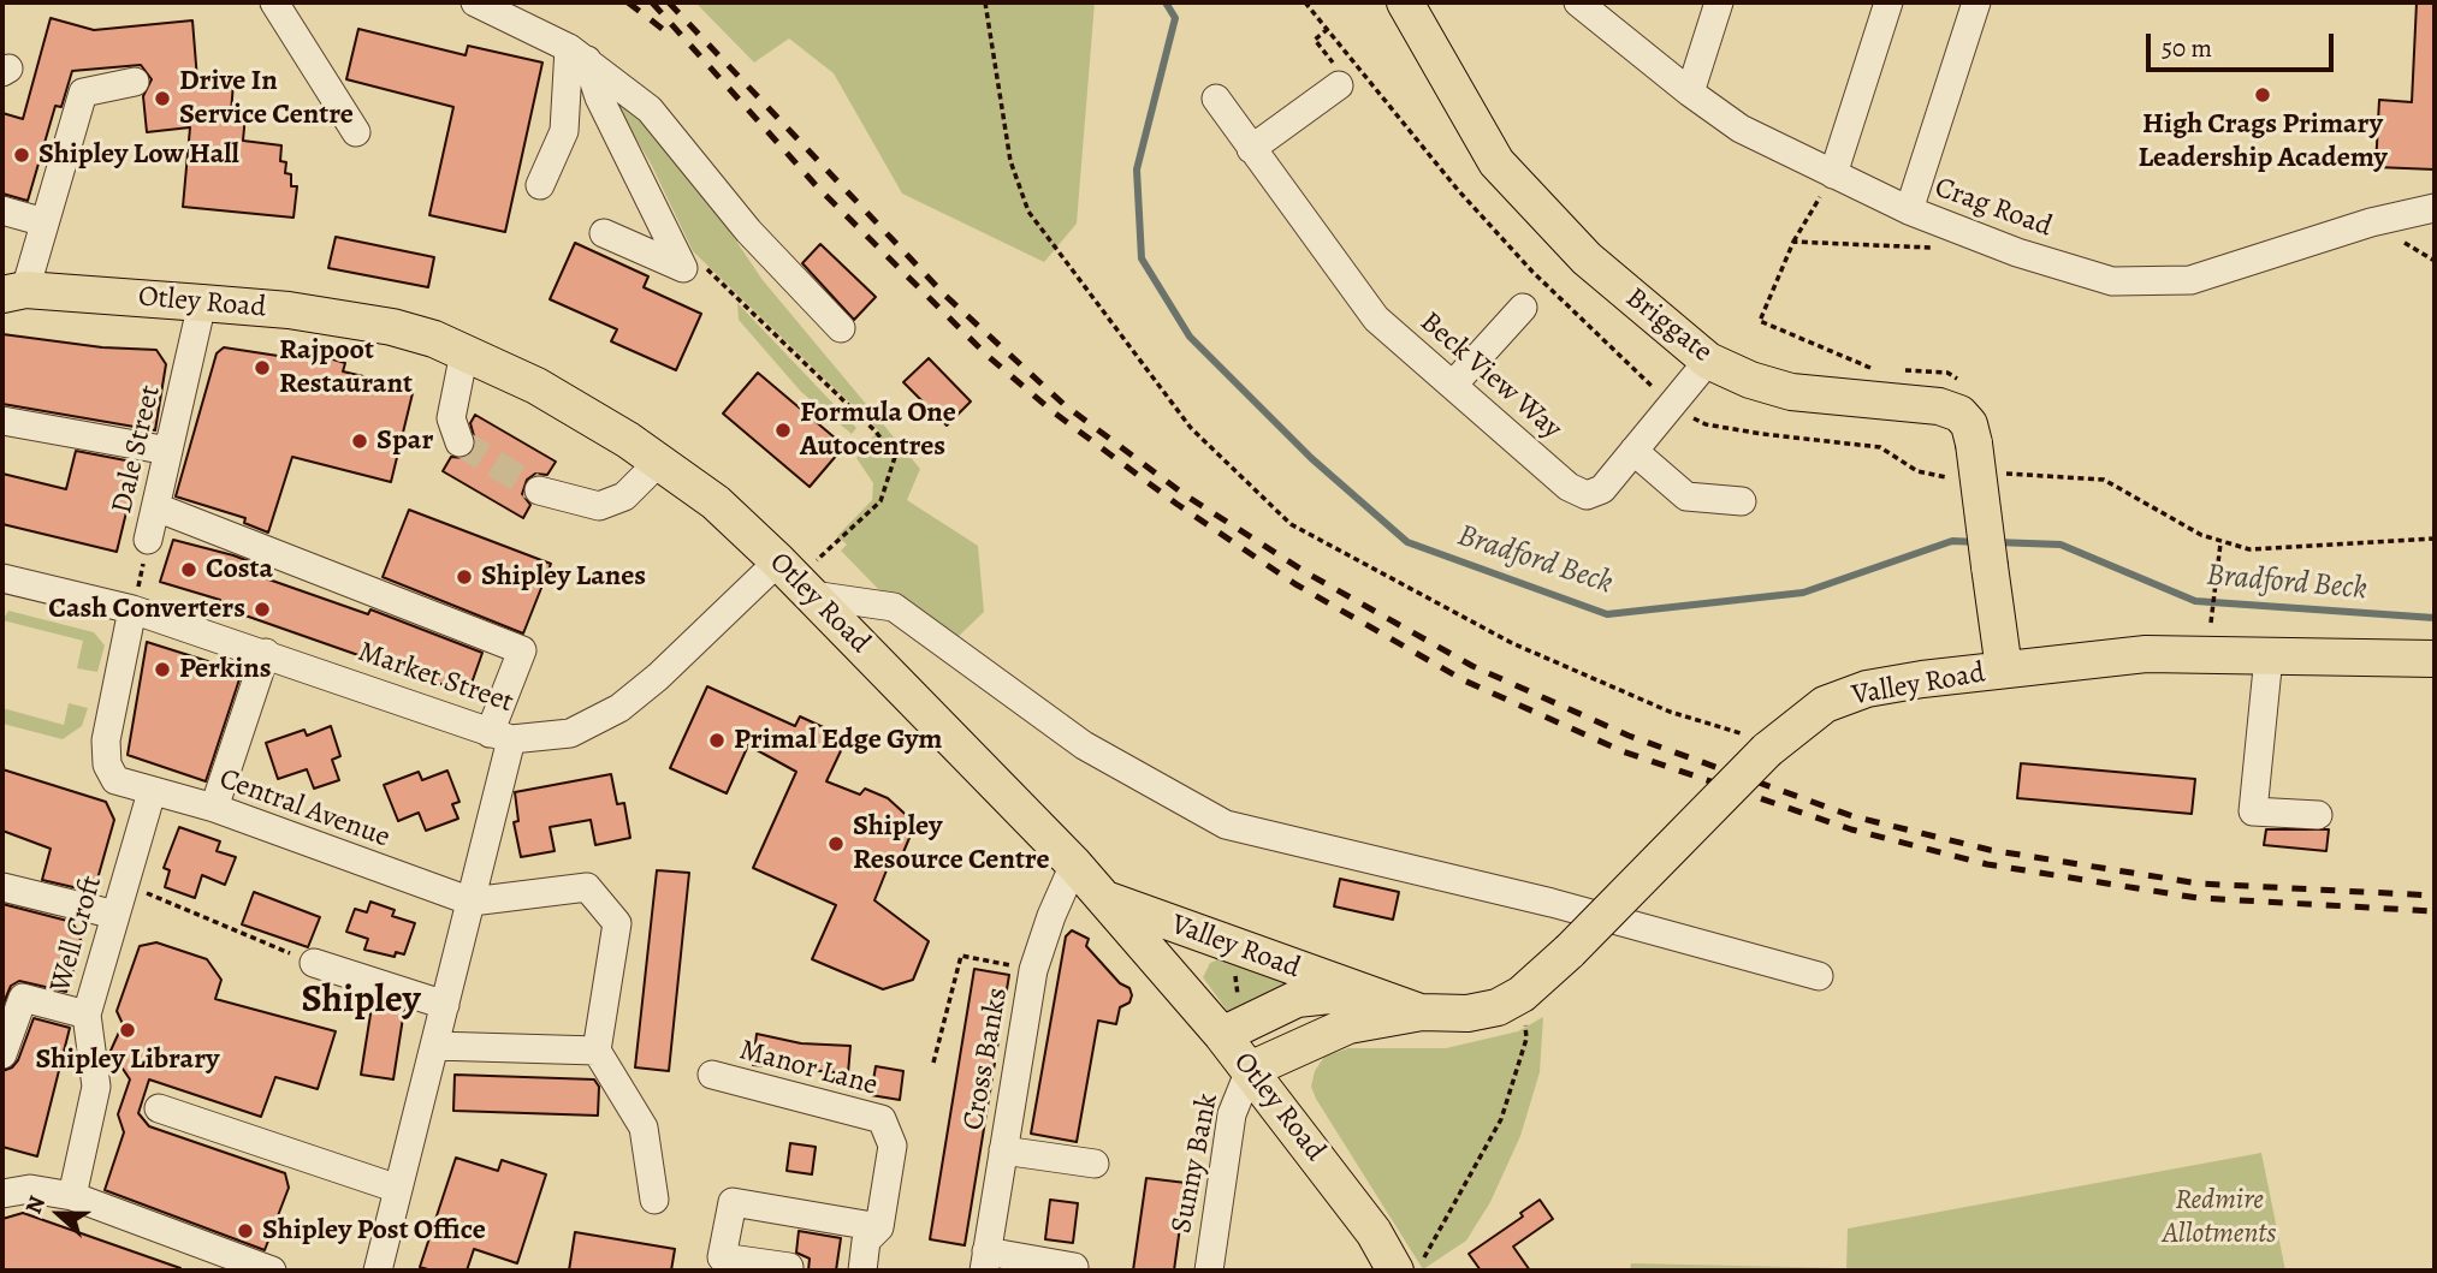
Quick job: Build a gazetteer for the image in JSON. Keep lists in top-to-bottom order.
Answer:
{
  "streets": {
    "main road": ["Otley Road", "Briggate", "Valley Road"],
    "street": [
      "Crag Road",
      "Beck View Way",
      "Dale Street",
      "Market Street",
      "Central Avenue",
      "Well Croft",
      "Cross Banks",
      "Manor Lane",
      "Sunny Bank"
    ]
  },
  "crossings": [
    ["Otley Road", "Dale Street"],
    ["Otley Road", "Market Street"],
    ["Otley Road", "Valley Road"],
    ["Otley Road", "Cross Banks"],
    ["Otley Road", "Sunny Bank"],
    ["Briggate", "Beck View Way"],
    ["Dale Street", "Market Street"],
    ["Dale Street", "Central Avenue"],
    ["Market Street", "Central Avenue"],
    ["Valley Road", "Sunny Bank"],
    ["Central Avenue", "Well Croft"]
  ],
  "districts": ["Shipley"],
  "water": ["Bradford Beck"],
  "parks": ["Redmire Allotments"],
  "places": [
    "High Crags Primary Leadership Academy",
    "Drive In Service Centre",
    "Shipley Low Hall",
    "Rajpoot Restaurant",
    "Formula One Autocentres",
    "Spar",
    "Costa",
    "Shipley Lanes",
    "Cash Converters",
    "Perkins",
    "Primal Edge Gym",
    "Shipley Resource Centre",
    "Shipley Library",
    "Shipley Post Office"
  ],
  "scale_bar": "50 m",
  "north": "left"
}
